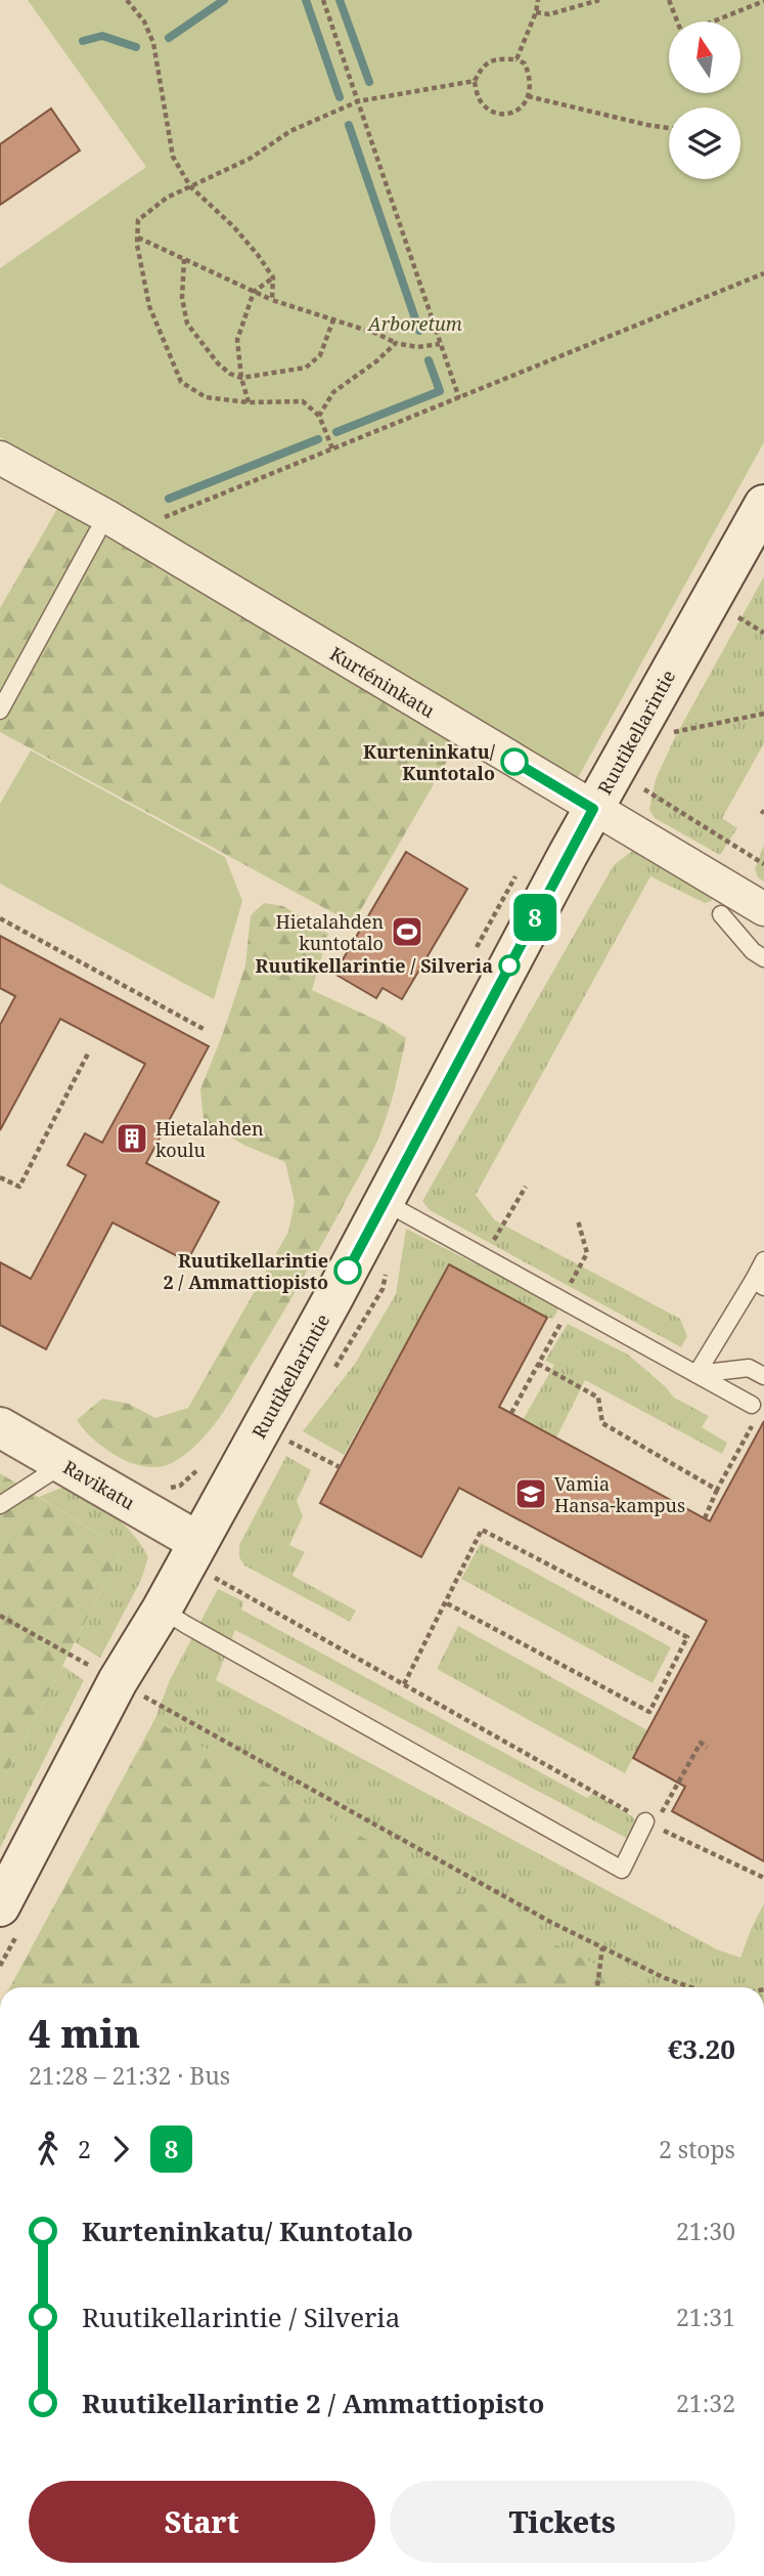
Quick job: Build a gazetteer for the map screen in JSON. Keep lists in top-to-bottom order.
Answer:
{
  "streets": {
    "main road": ["Ruutikellarintie", "Ravikatu"],
    "street": ["Kurténinkatu"]
  },
  "crossings": [
    ["Kurténinkatu", "Ruutikellarintie"],
    ["Ruutikellarintie", "Ravikatu"]
  ],
  "parks": ["Arboretum"],
  "places": {
    "other": ["Kurteninkatu/ Kuntotalo", "Ruutikellarintie / Silveria", "Ruutikellarintie 2 / Ammattiopisto"],
    "sports": ["Hietalahden kuntotalo"],
    "building": ["Hietalahden koulu"],
    "school or university": ["Vamia Hansa-kampus"]
  },
  "lines": ["bus line 8"],
  "north": "top",
  "page": {
    "on_map": "8",
    "heading": ["4 min", "21:28 – 21:32 · Bus", "€3.20"],
    "legs": ["2", "8", "2 stops"],
    "list": [
      {
        "name": "Kurteninkatu/ Kuntotalo",
        "value": "21:30"
      },
      {
        "name": "Ruutikellarintie / Silveria",
        "value": "21:31"
      },
      {
        "name": "Ruutikellarintie 2 / Ammattiopisto",
        "value": "21:32"
      }
    ],
    "buttons": ["Start", "Tickets"]
  }
}
